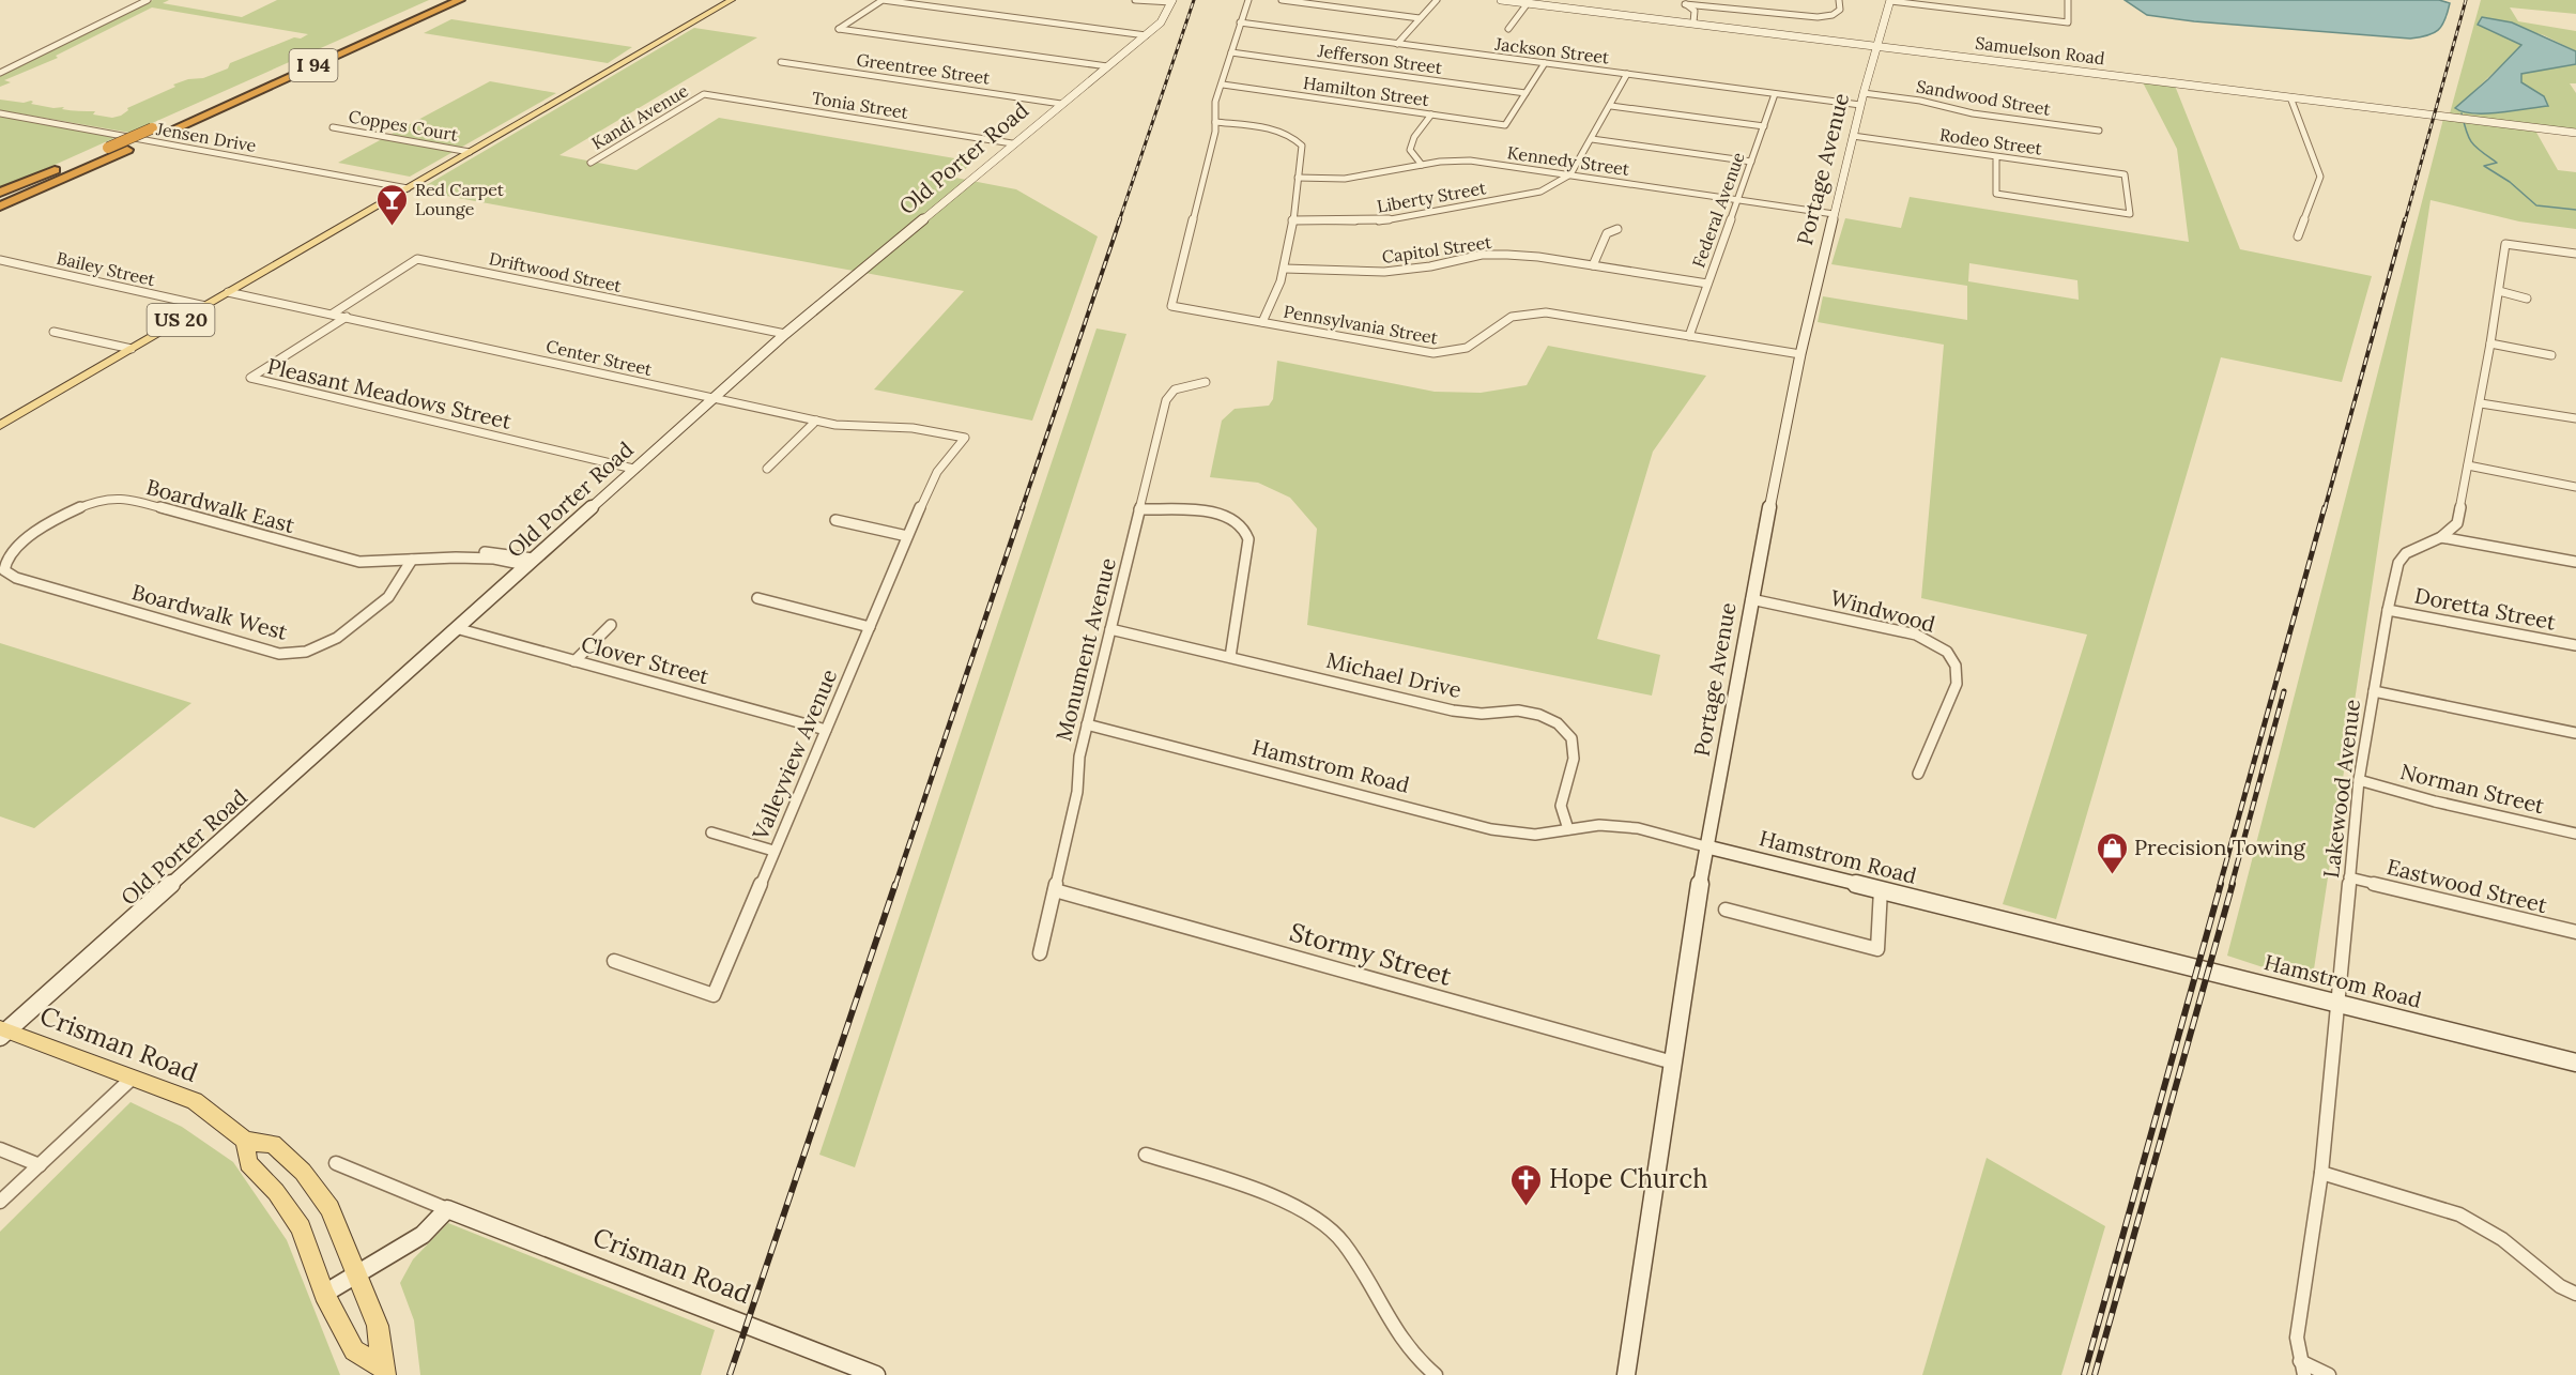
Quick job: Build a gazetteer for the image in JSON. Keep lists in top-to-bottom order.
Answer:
{
  "streets": {
    "highway": ["I 94"],
    "main road": ["US 20", "Crisman Road"],
    "street": [
      "Jackson Street",
      "Samuelson Road",
      "Jefferson Street",
      "Greentree Street",
      "Hamilton Street",
      "Sandwood Street",
      "Tonia Street",
      "Kandi Avenue",
      "Coppes Court",
      "Jensen Drive",
      "Rodeo Street",
      "Old Porter Road",
      "Kennedy Street",
      "Portage Avenue",
      "Liberty Street",
      "Federal Avenue",
      "Capitol Street",
      "Bailey Street",
      "Driftwood Street",
      "Pennsylvania Street",
      "Center Street",
      "Pleasant Meadows Street",
      "Boardwalk East",
      "Doretta Street",
      "Windwood",
      "Boardwalk West",
      "Monument Avenue",
      "Clover Street",
      "Michael Drive",
      "Valleyview Avenue",
      "Hamstrom Road",
      "Lakewood Avenue",
      "Norman Street",
      "Eastwood Street",
      "Stormy Street"
    ]
  },
  "crossings": [
    ["Jackson Street", "Sandwood Street"],
    ["Jackson Street", "Portage Avenue"],
    ["Jackson Street", "Federal Avenue"],
    ["Samuelson Road", "Portage Avenue"],
    ["Jefferson Street", "Hamilton Street"],
    ["Greentree Street", "Old Porter Road"],
    ["Sandwood Street", "Portage Avenue"],
    ["Tonia Street", "Kandi Avenue"],
    ["Tonia Street", "Old Porter Road"],
    ["Coppes Court", "US 20"],
    ["Jensen Drive", "US 20"],
    ["Rodeo Street", "Portage Avenue"],
    ["Old Porter Road", "Driftwood Street"],
    ["Old Porter Road", "Center Street"],
    ["Old Porter Road", "Pleasant Meadows Street"],
    ["Old Porter Road", "Boardwalk East"],
    ["Old Porter Road", "Clover Street"],
    ["Old Porter Road", "Crisman Road"],
    ["Kennedy Street", "Portage Avenue"],
    ["Kennedy Street", "Liberty Street"],
    ["Kennedy Street", "Federal Avenue"],
    ["Portage Avenue", "Pennsylvania Street"],
    ["Portage Avenue", "Windwood"],
    ["Portage Avenue", "Hamstrom Road"],
    ["Portage Avenue", "Stormy Street"],
    ["Federal Avenue", "Capitol Street"],
    ["Federal Avenue", "Pennsylvania Street"],
    ["Bailey Street", "US 20"],
    ["Driftwood Street", "Center Street"],
    ["US 20", "Center Street"],
    ["Center Street", "Pleasant Meadows Street"],
    ["Center Street", "Valleyview Avenue"],
    ["Boardwalk East", "Boardwalk West"],
    ["Doretta Street", "Lakewood Avenue"],
    ["Monument Avenue", "Michael Drive"],
    ["Monument Avenue", "Hamstrom Road"],
    ["Monument Avenue", "Stormy Street"],
    ["Clover Street", "Valleyview Avenue"],
    ["Michael Drive", "Hamstrom Road"],
    ["Hamstrom Road", "Lakewood Avenue"],
    ["Lakewood Avenue", "Norman Street"],
    ["Lakewood Avenue", "Eastwood Street"]
  ],
  "places": {
    "bar": ["Red Carpet Lounge"],
    "shop": ["Precision Towing"],
    "church": ["Hope Church"]
  }
}
